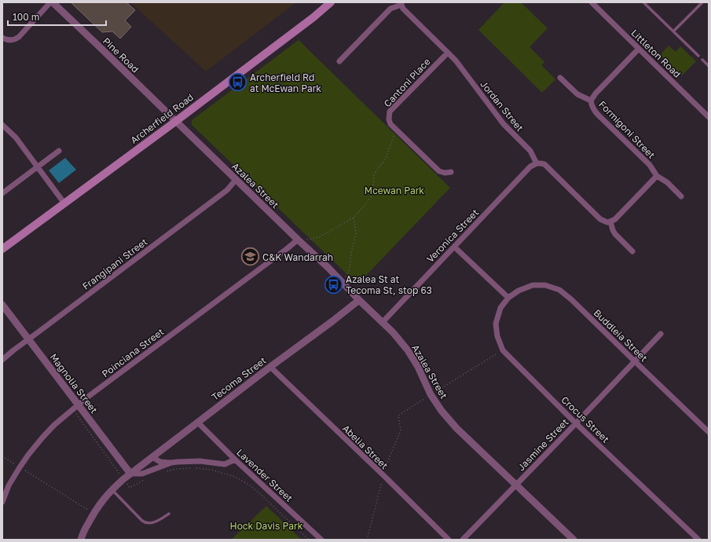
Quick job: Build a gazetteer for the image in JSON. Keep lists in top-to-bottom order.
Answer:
{
  "streets": {
    "main road": ["Archerfield Road"],
    "street": [
      "Littleton Road",
      "Pine Road",
      "Cantoni Place",
      "Jordan Street",
      "Formigoni Street",
      "Azalea Street",
      "Veronica Street",
      "Frangipani Street",
      "Buddleia Street",
      "Poinciana Street",
      "Tecoma Street",
      "Magnolia Street",
      "Crocus Street",
      "Jasmine Street",
      "Abelia Street",
      "Lavender Street"
    ]
  },
  "crossings": [
    ["Pine Road", "Archerfield Road"],
    ["Pine Road", "Azalea Street"],
    ["Cantoni Place", "Jordan Street"],
    ["Jordan Street", "Veronica Street"],
    ["Archerfield Road", "Azalea Street"],
    ["Azalea Street", "Veronica Street"],
    ["Azalea Street", "Frangipani Street"],
    ["Azalea Street", "Poinciana Street"],
    ["Azalea Street", "Tecoma Street"],
    ["Azalea Street", "Jasmine Street"],
    ["Frangipani Street", "Magnolia Street"],
    ["Buddleia Street", "Crocus Street"],
    ["Buddleia Street", "Jasmine Street"],
    ["Poinciana Street", "Magnolia Street"],
    ["Tecoma Street", "Magnolia Street"],
    ["Tecoma Street", "Abelia Street"],
    ["Tecoma Street", "Lavender Street"],
    ["Crocus Street", "Jasmine Street"]
  ],
  "parks": ["Mcewan Park", "Hock Davis Park"],
  "places": {
    "bus stop": ["Archerfield Rd at McEwan Park", "Azalea St at Tecoma St, stop 63"],
    "school or university": ["C&K Wandarrah"]
  },
  "scale_bar": "100 m"
}
